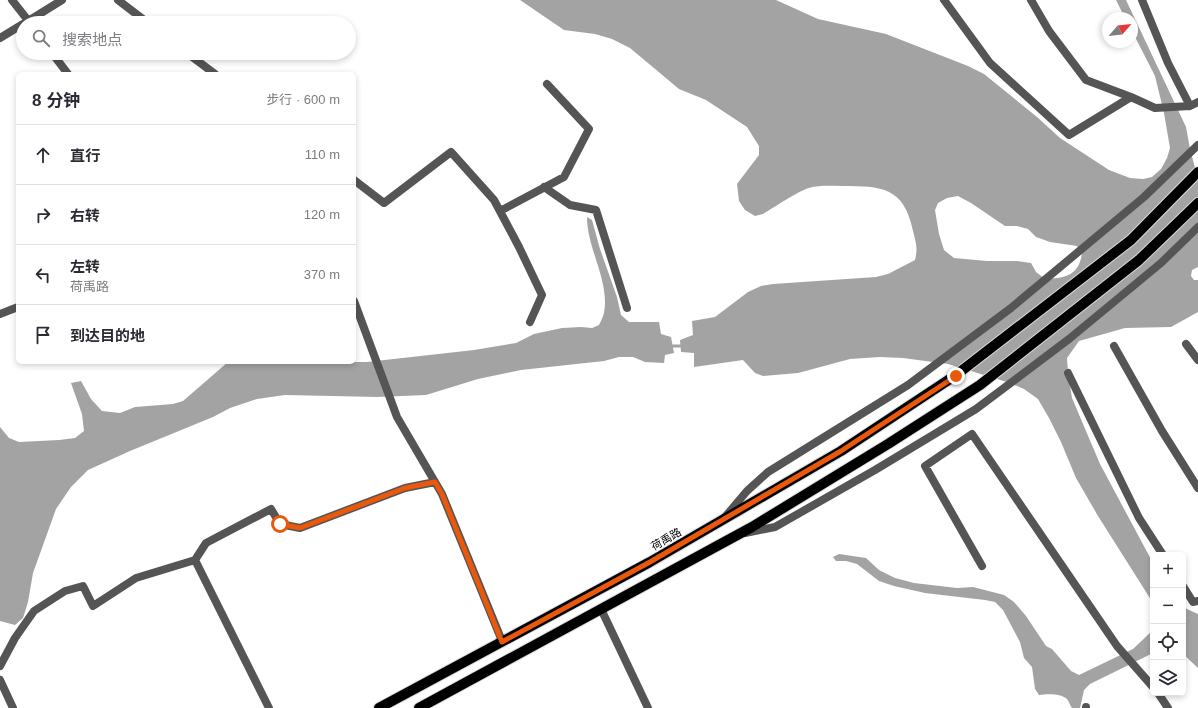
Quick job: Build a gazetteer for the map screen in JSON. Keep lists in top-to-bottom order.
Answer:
{
  "streets": {
    "main road": ["荷禹路"]
  },
  "north": "top right",
  "page": {
    "search": "搜索地点",
    "heading": ["8 分钟", "步行 · 600 m"],
    "list": [
      ["直行", "110 m"],
      ["右转", "120 m"],
      ["左转", "荷禹路", "370 m"],
      "到达目的地"
    ],
    "map_buttons": ["+", "−"]
  }
}
